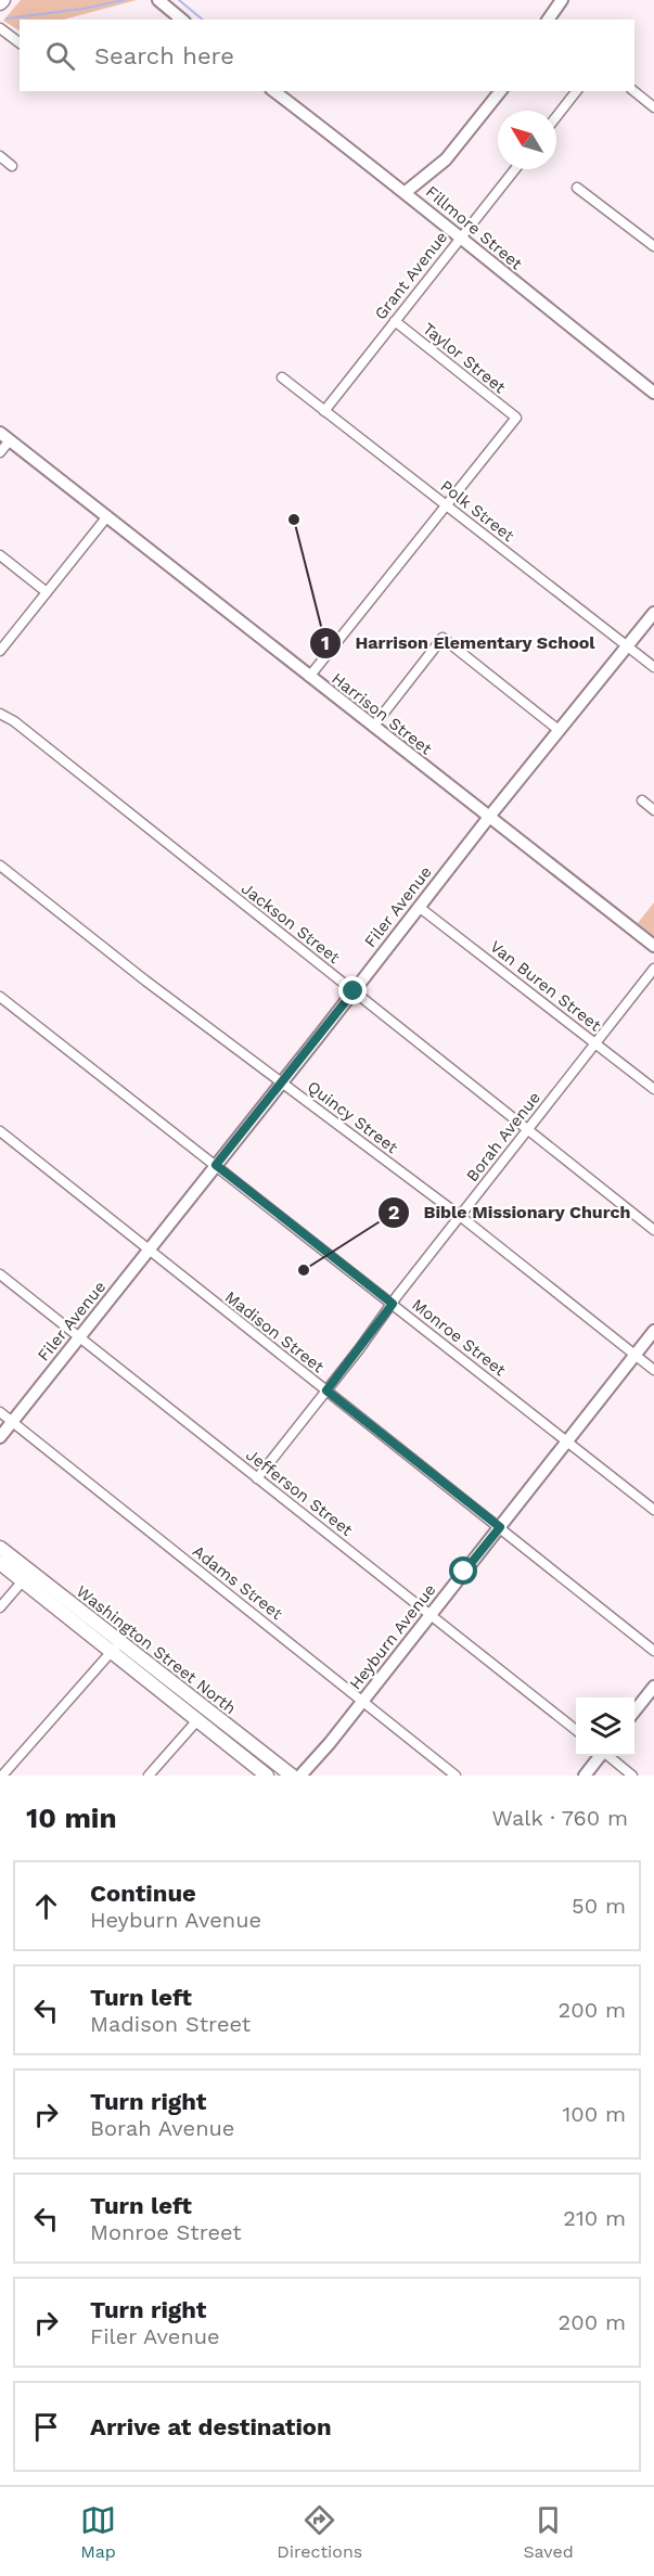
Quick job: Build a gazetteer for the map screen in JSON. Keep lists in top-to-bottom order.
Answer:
{
  "streets": {
    "main road": ["Washington Street North"],
    "street": [
      "Fillmore Street",
      "Grant Avenue",
      "Taylor Street",
      "Polk Street",
      "Harrison Street",
      "Filer Avenue",
      "Jackson Street",
      "Van Buren Street",
      "Quincy Street",
      "Borah Avenue",
      "Madison Street",
      "Monroe Street",
      "Jefferson Street",
      "Adams Street",
      "Heyburn Avenue"
    ]
  },
  "crossings": [
    ["Fillmore Street", "Grant Avenue"],
    ["Grant Avenue", "Taylor Street"],
    ["Grant Avenue", "Polk Street"],
    ["Taylor Street", "Polk Street"],
    ["Polk Street", "Filer Avenue"],
    ["Harrison Street", "Filer Avenue"],
    ["Filer Avenue", "Jackson Street"],
    ["Filer Avenue", "Van Buren Street"],
    ["Filer Avenue", "Quincy Street"],
    ["Filer Avenue", "Madison Street"],
    ["Filer Avenue", "Monroe Street"],
    ["Filer Avenue", "Jefferson Street"],
    ["Filer Avenue", "Adams Street"],
    ["Jackson Street", "Borah Avenue"],
    ["Van Buren Street", "Borah Avenue"],
    ["Quincy Street", "Borah Avenue"],
    ["Quincy Street", "Heyburn Avenue"],
    ["Borah Avenue", "Madison Street"],
    ["Borah Avenue", "Monroe Street"],
    ["Borah Avenue", "Jefferson Street"],
    ["Madison Street", "Heyburn Avenue"],
    ["Monroe Street", "Heyburn Avenue"],
    ["Jefferson Street", "Heyburn Avenue"],
    ["Adams Street", "Heyburn Avenue"]
  ],
  "places": ["Harrison Elementary School", "Bible Missionary Church"],
  "north": "top left",
  "page": {
    "search": "Search here",
    "heading": ["10 min", "Walk · 760 m"],
    "list": [
      ["Continue", "Heyburn Avenue", "50 m"],
      ["Turn left", "Madison Street", "200 m"],
      ["Turn right", "Borah Avenue", "100 m"],
      ["Turn left", "Monroe Street", "210 m"],
      ["Turn right", "Filer Avenue", "200 m"],
      "Arrive at destination"
    ],
    "nav": ["Map", "Directions", "Saved"]
  }
}
